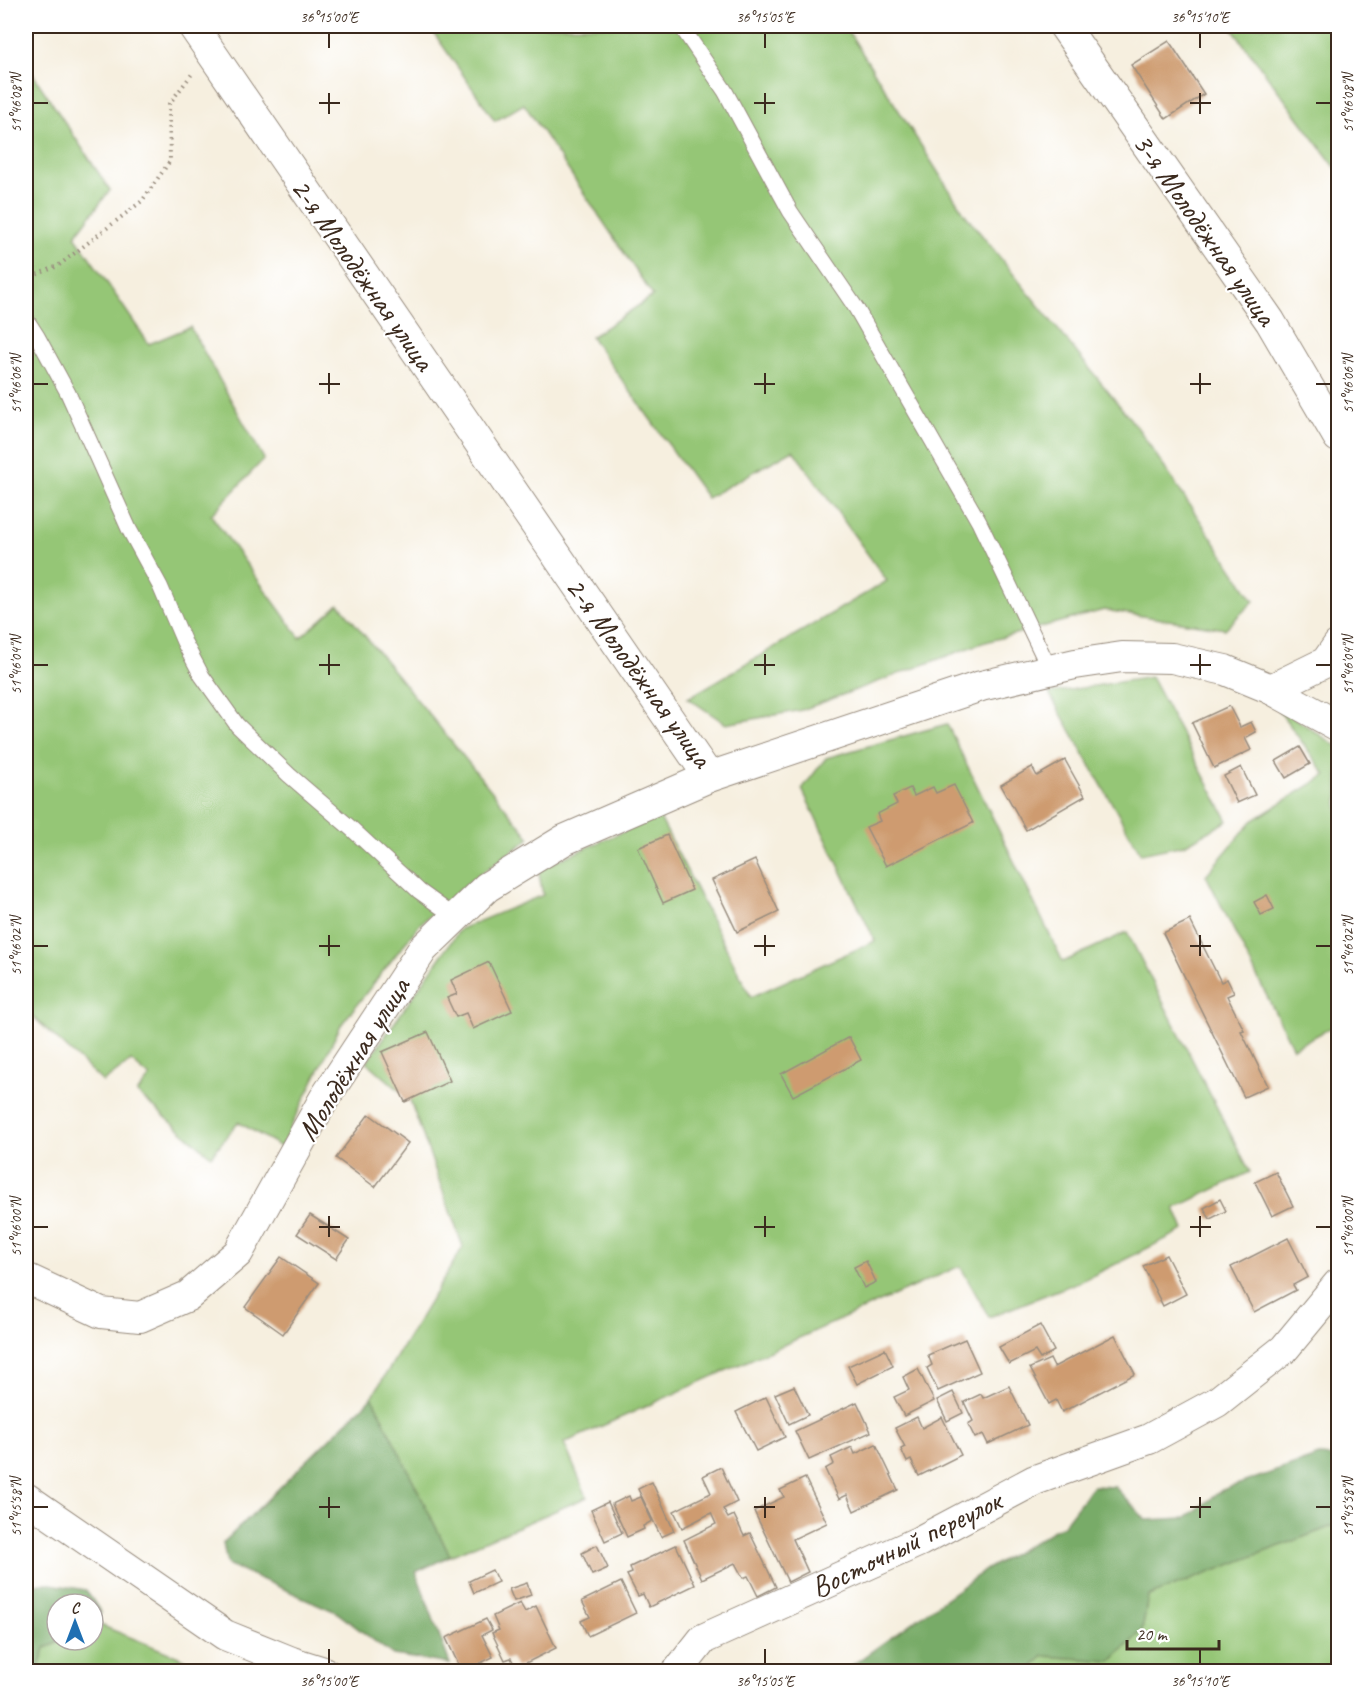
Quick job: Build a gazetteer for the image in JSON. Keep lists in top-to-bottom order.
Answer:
{
  "streets": {
    "street": [
      "3-я Молодёжная улица",
      "2-я Молодёжная улица",
      "Молодёжная улица",
      "Восточный переулок"
    ]
  },
  "crossings": [
    ["2-я Молодёжная улица", "Молодёжная улица"]
  ],
  "scale_bar": "20 m",
  "north": "top",
  "coordinates": [
    "36°15'00\"E",
    "36°15'05\"E",
    "36°15'10\"E",
    "51°46'08\"N",
    "51°46'06\"N",
    "51°46'04\"N",
    "51°46'02\"N",
    "51°46'00\"N",
    "51°45'58\"N"
  ]
}
